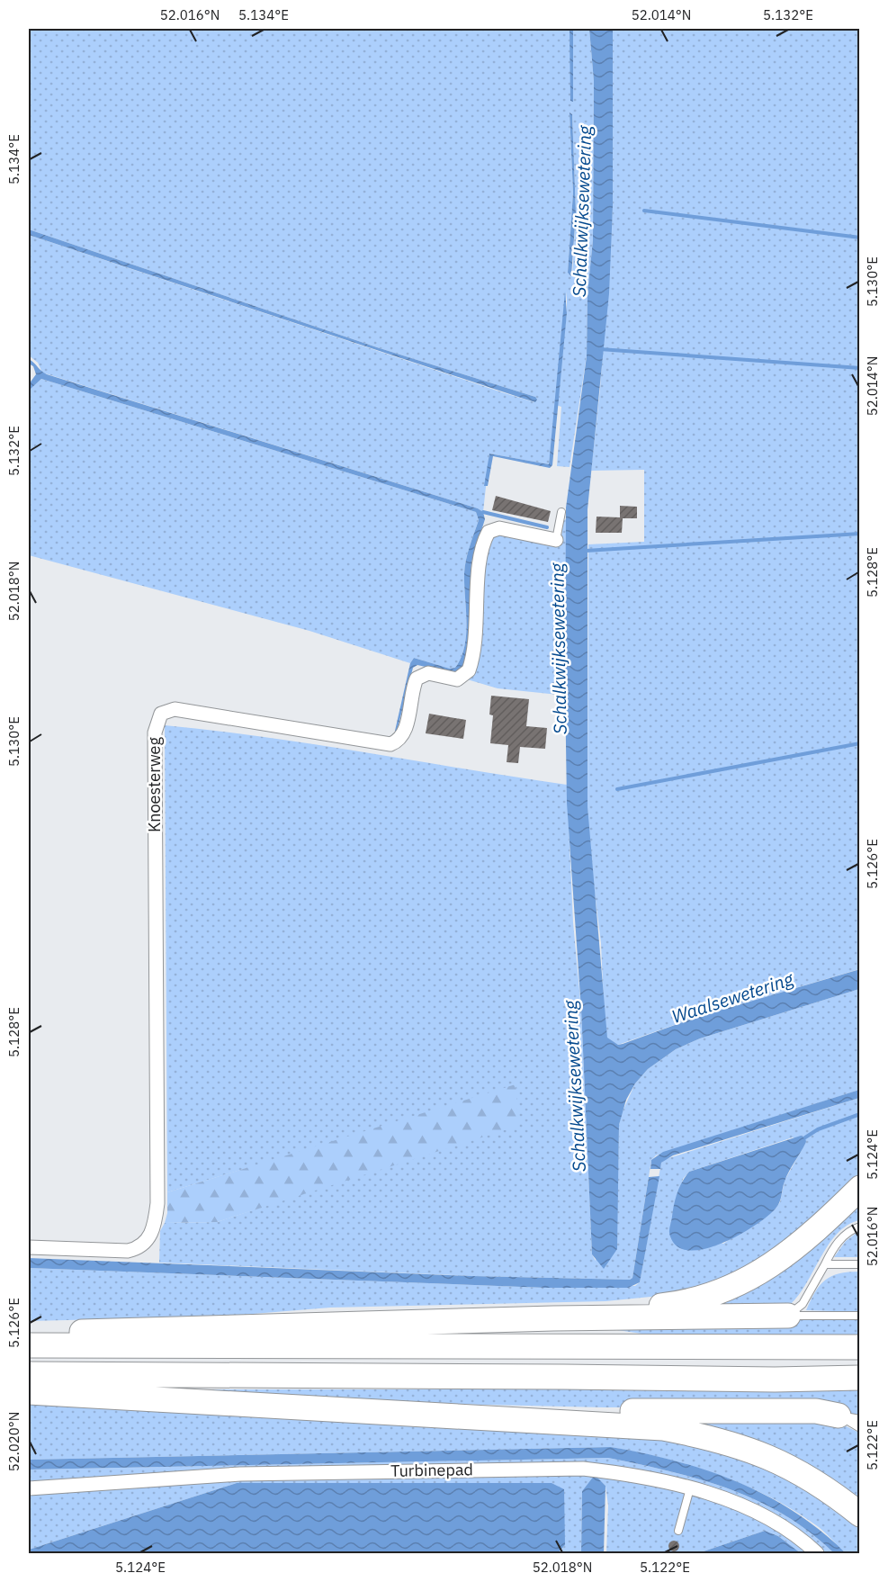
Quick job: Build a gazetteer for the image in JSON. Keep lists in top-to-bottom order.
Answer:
{
  "streets": {
    "street": ["Knoesterweg", "Turbinepad"]
  },
  "water": ["Schalkwijksewetering", "Waalsewetering"],
  "coordinates": [
    "52.016°N",
    "5.134°E",
    "52.014°N",
    "5.132°E",
    "5.130°E",
    "5.128°E",
    "52.018°N",
    "5.126°E",
    "5.124°E",
    "52.020°N",
    "5.122°E"
  ]
}
